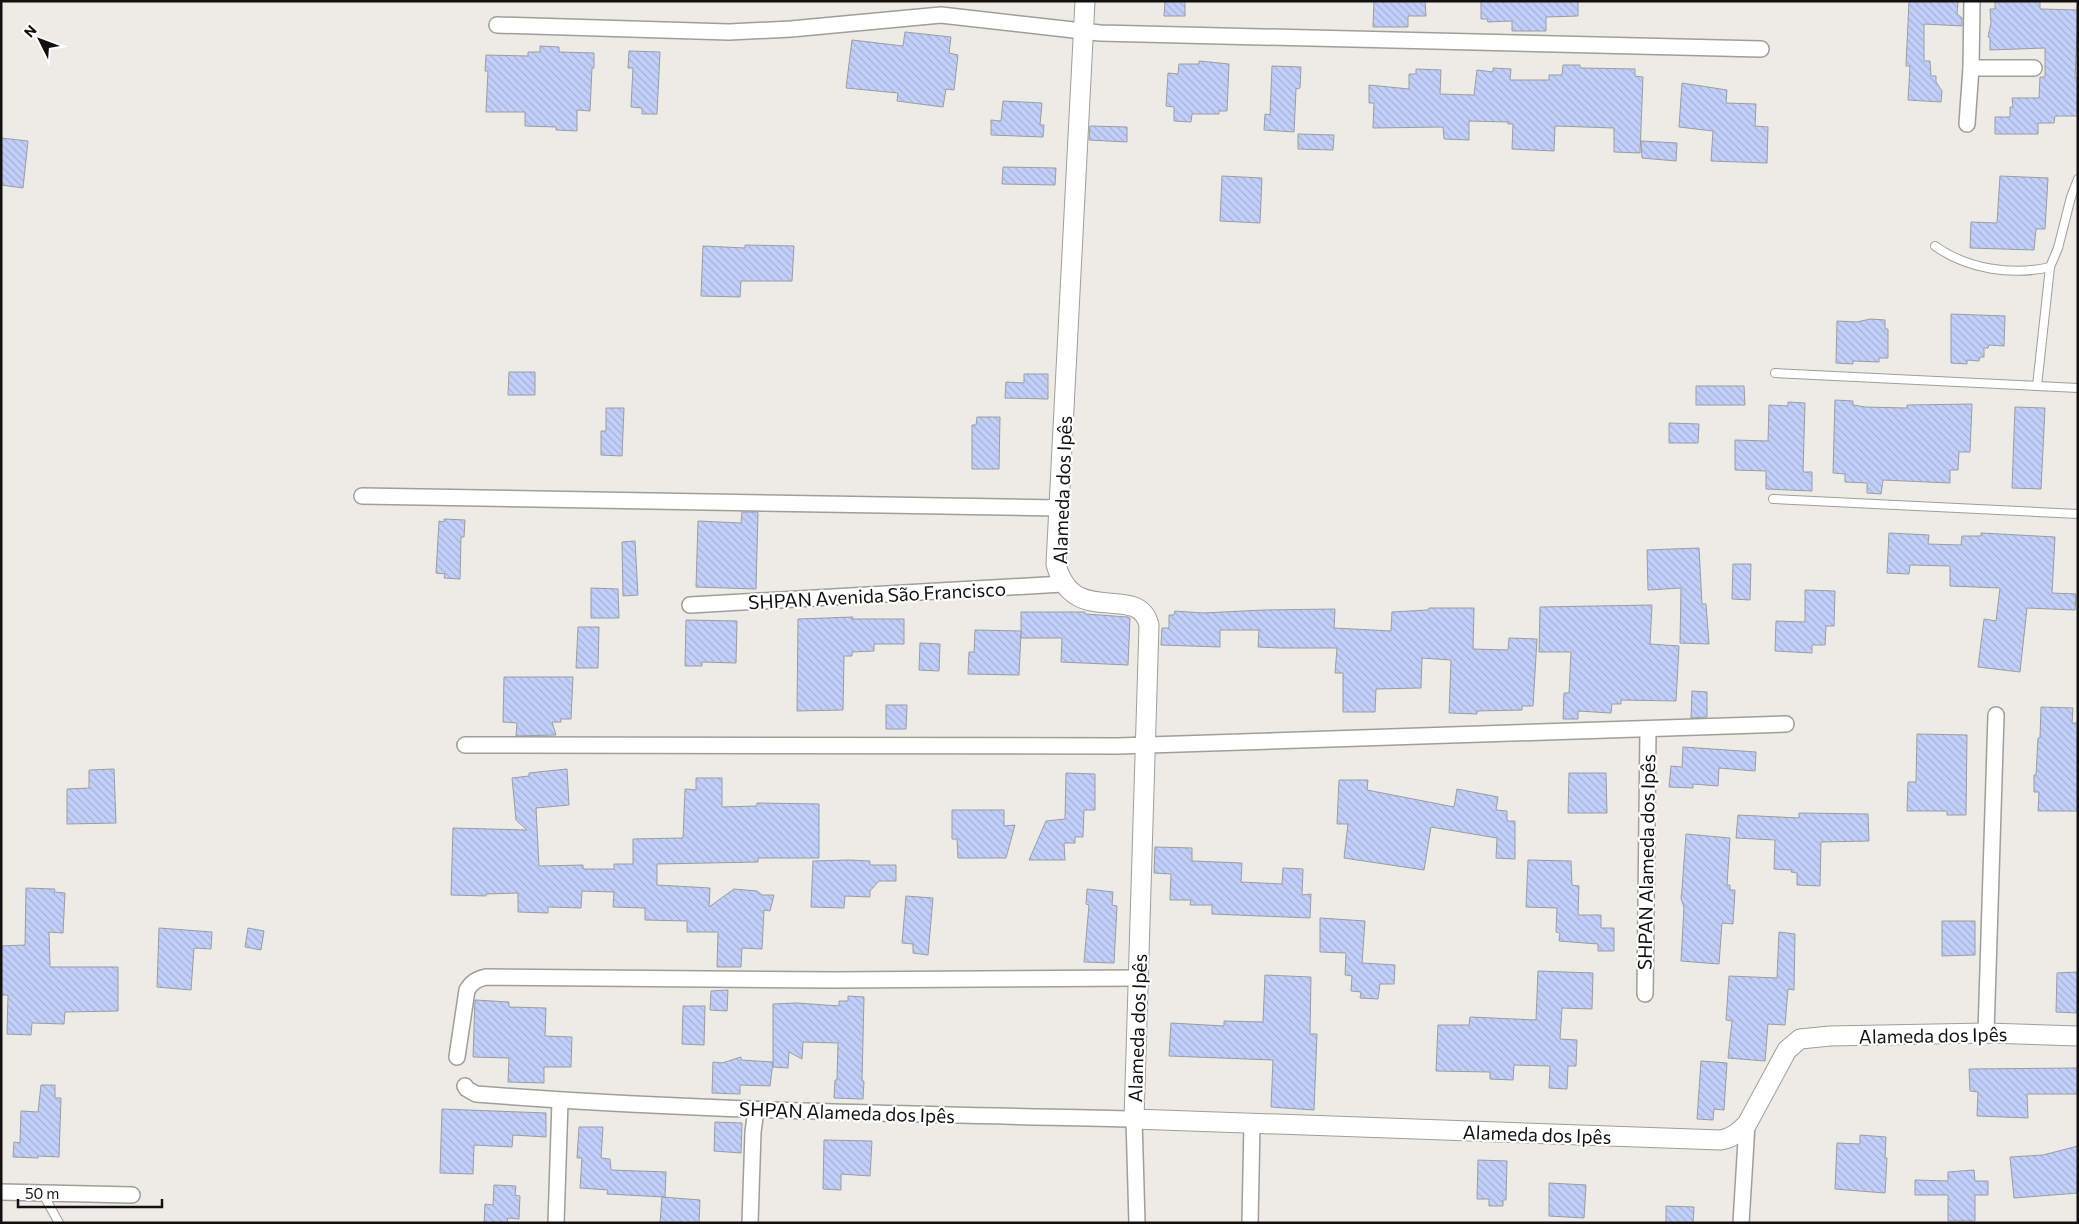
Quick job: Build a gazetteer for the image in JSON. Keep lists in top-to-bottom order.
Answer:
{
  "streets": {
    "street": ["Alameda dos Ipês", "SHPAN Avenida São Francisco", "SHPAN Alameda dos Ipês"]
  },
  "crossings": [
    ["Alameda dos Ipês", "SHPAN Avenida São Francisco"],
    ["Alameda dos Ipês", "SHPAN Alameda dos Ipês"]
  ],
  "scale_bar": "50 m",
  "north": "top left"
}
